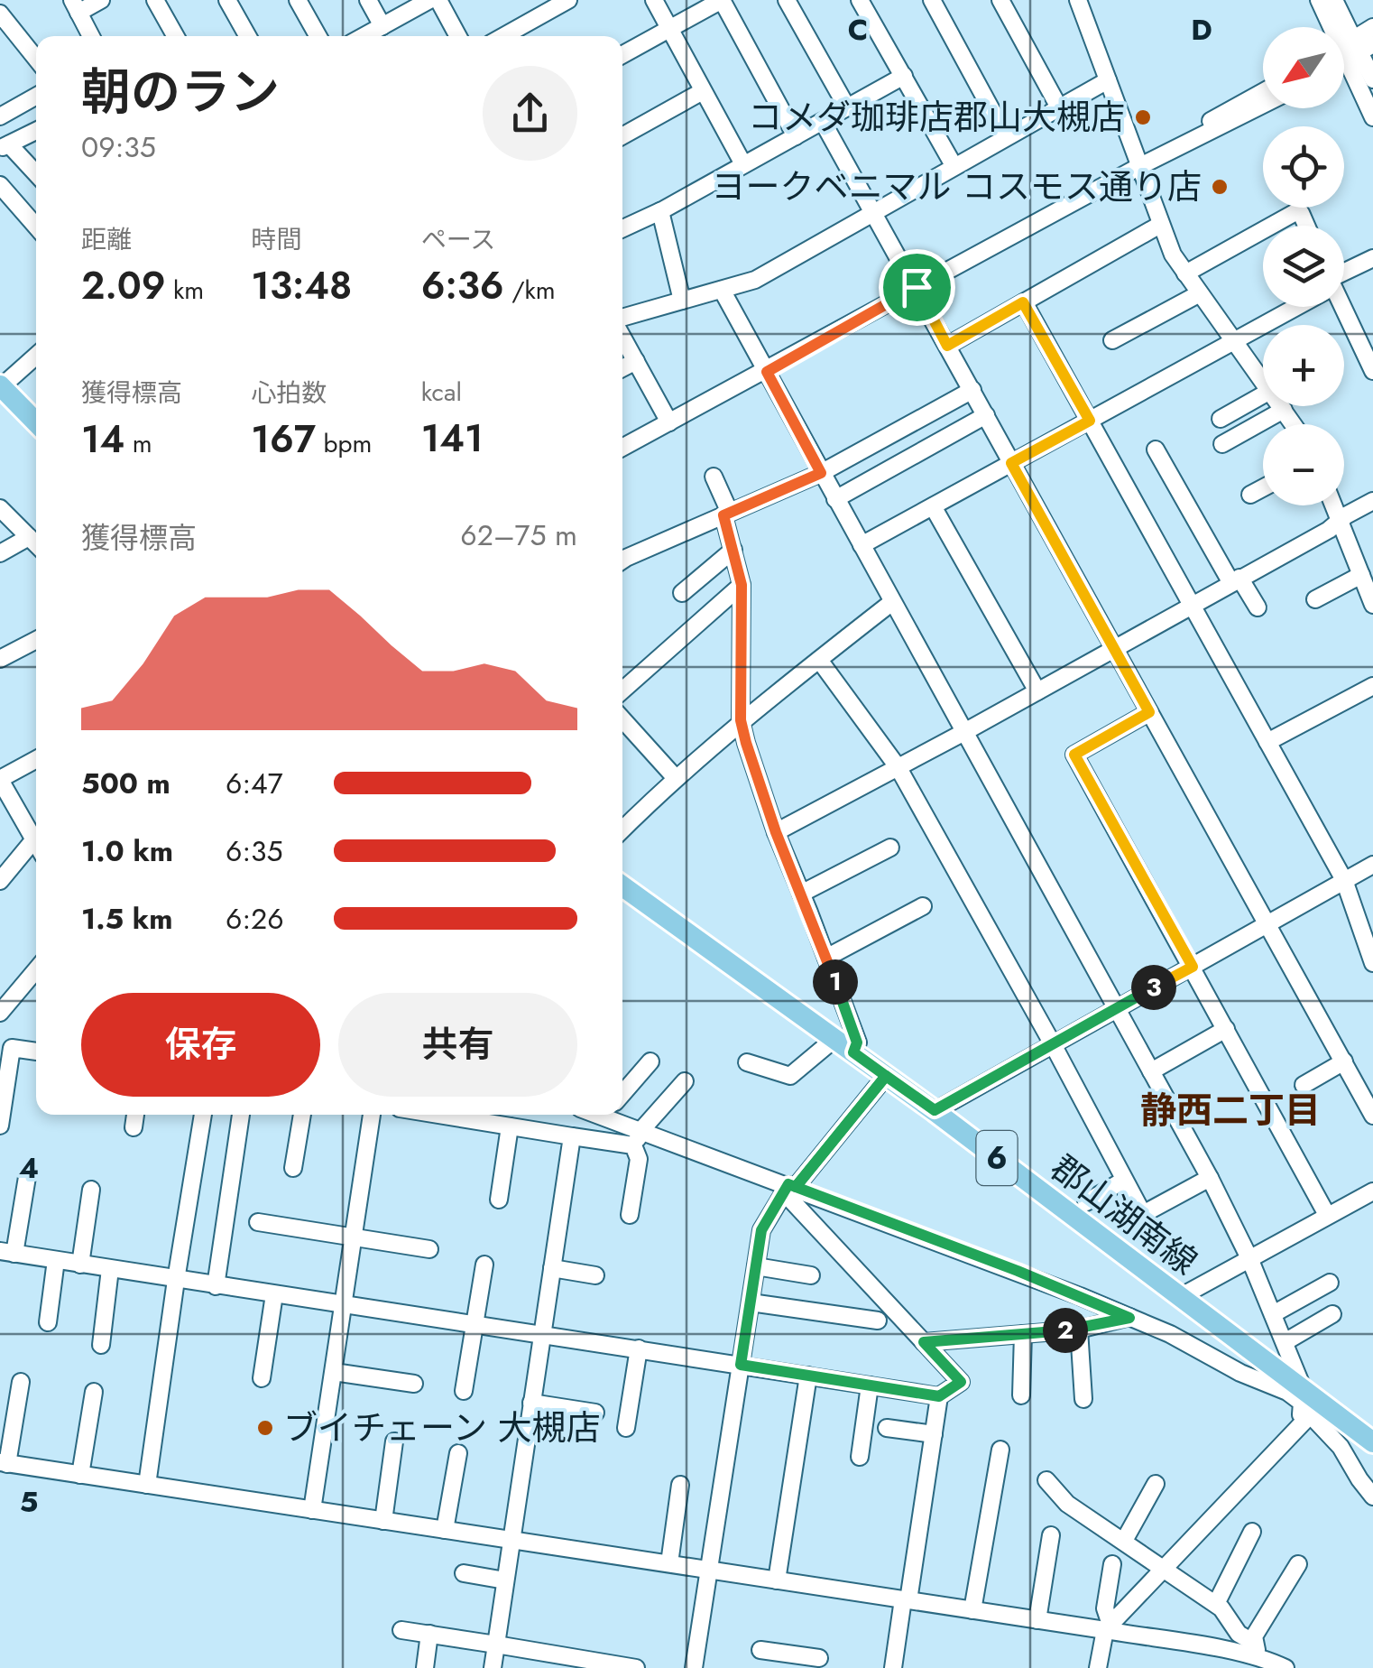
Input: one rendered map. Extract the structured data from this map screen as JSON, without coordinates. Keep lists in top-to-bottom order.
{
  "streets": {
    "main road": ["6", "郡山湖南線"]
  },
  "districts": ["静西二丁目"],
  "places": ["コメダ珈琲店郡山大槻店", "ヨークベニマル コスモス通り店", "ブイチェーン 大槻店"],
  "north": "bottom left",
  "page": {
    "map_buttons": ["+", "−"],
    "heading": ["朝のラン", "09:35"],
    "stats": [
      ["距離", "2.09 km"],
      ["時間", "13:48"],
      ["ペース", "6:36 /km"],
      ["獲得標高", "14 m"],
      ["心拍数", "167 bpm"],
      ["kcal", "141"]
    ],
    "chart": ["獲得標高", "62–75 m"],
    "list": [
      {
        "name": "500 m",
        "note": "6:47"
      },
      {
        "name": "1.0 km",
        "note": "6:35"
      },
      {
        "name": "1.5 km",
        "note": "6:26"
      }
    ],
    "pins": ["1", "3", "2"],
    "buttons": ["保存", "共有"]
  },
  "grid": {
    "columns": ["C", "D"],
    "rows": ["4", "5"]
  }
}
